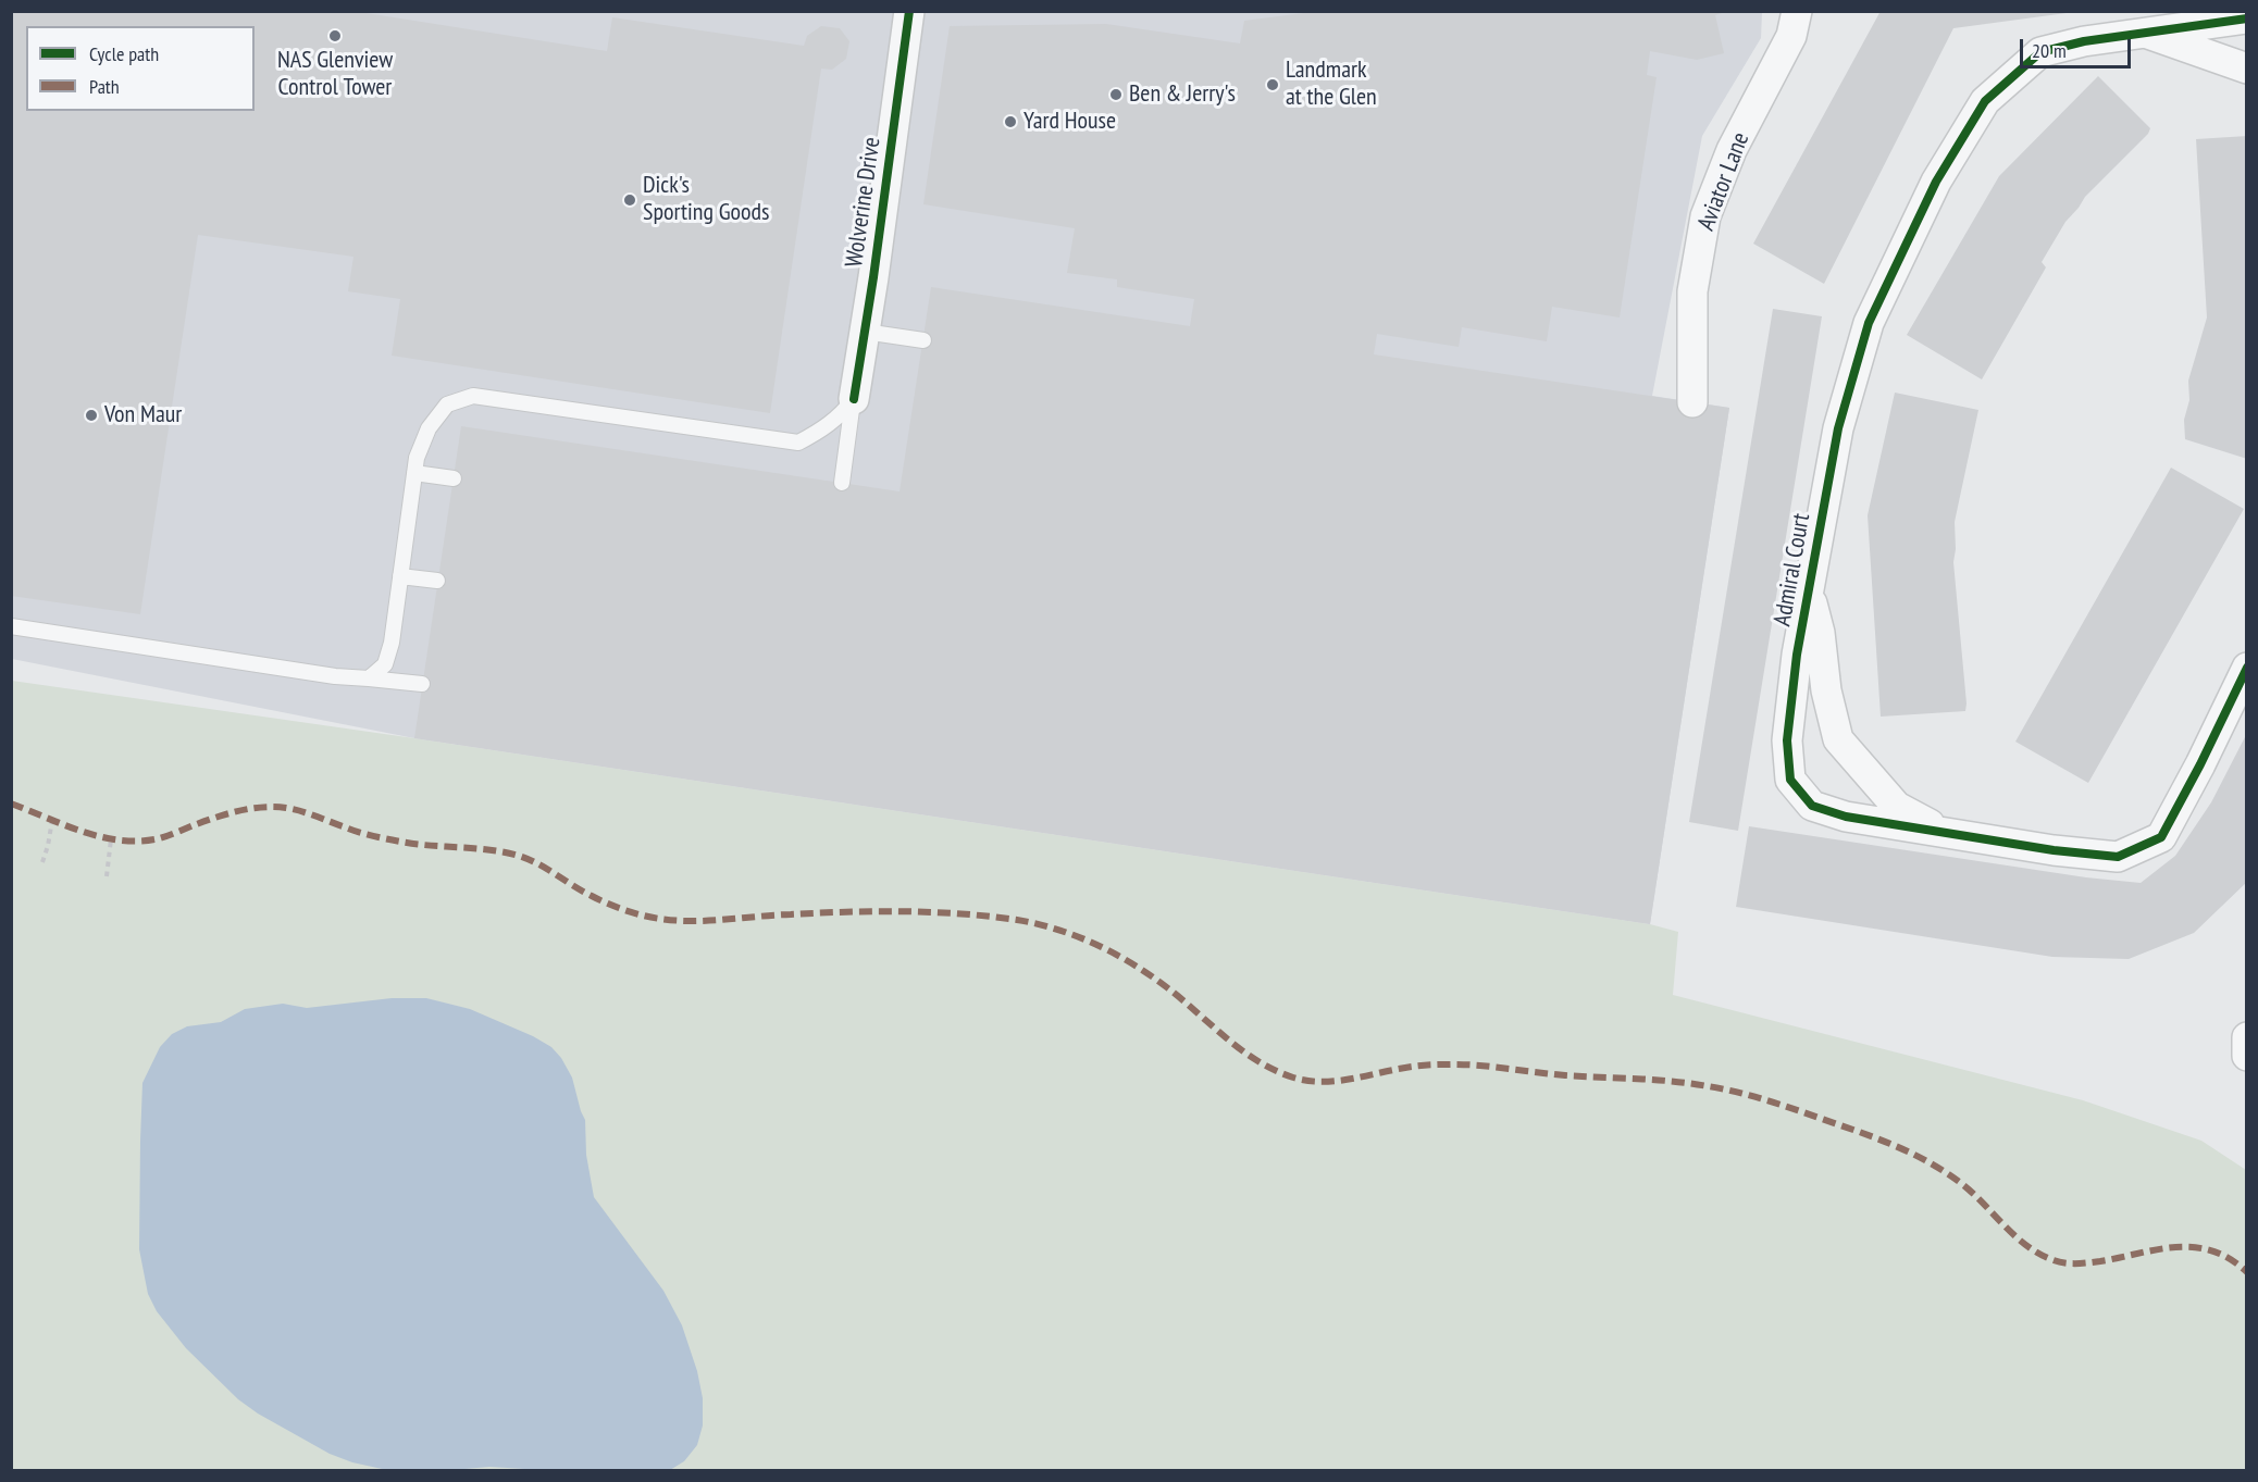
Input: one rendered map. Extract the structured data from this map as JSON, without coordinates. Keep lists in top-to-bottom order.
{
  "streets": {
    "street": ["Aviator Lane", "Wolverine Drive", "Admiral Court"]
  },
  "places": [
    "NAS Glenview Control Tower",
    "Landmark at the Glen",
    "Ben & Jerry's",
    "Yard House",
    "Dick's Sporting Goods",
    "Von Maur"
  ],
  "legend": ["Cycle path", "Path"],
  "scale_bar": "20 m"
}
